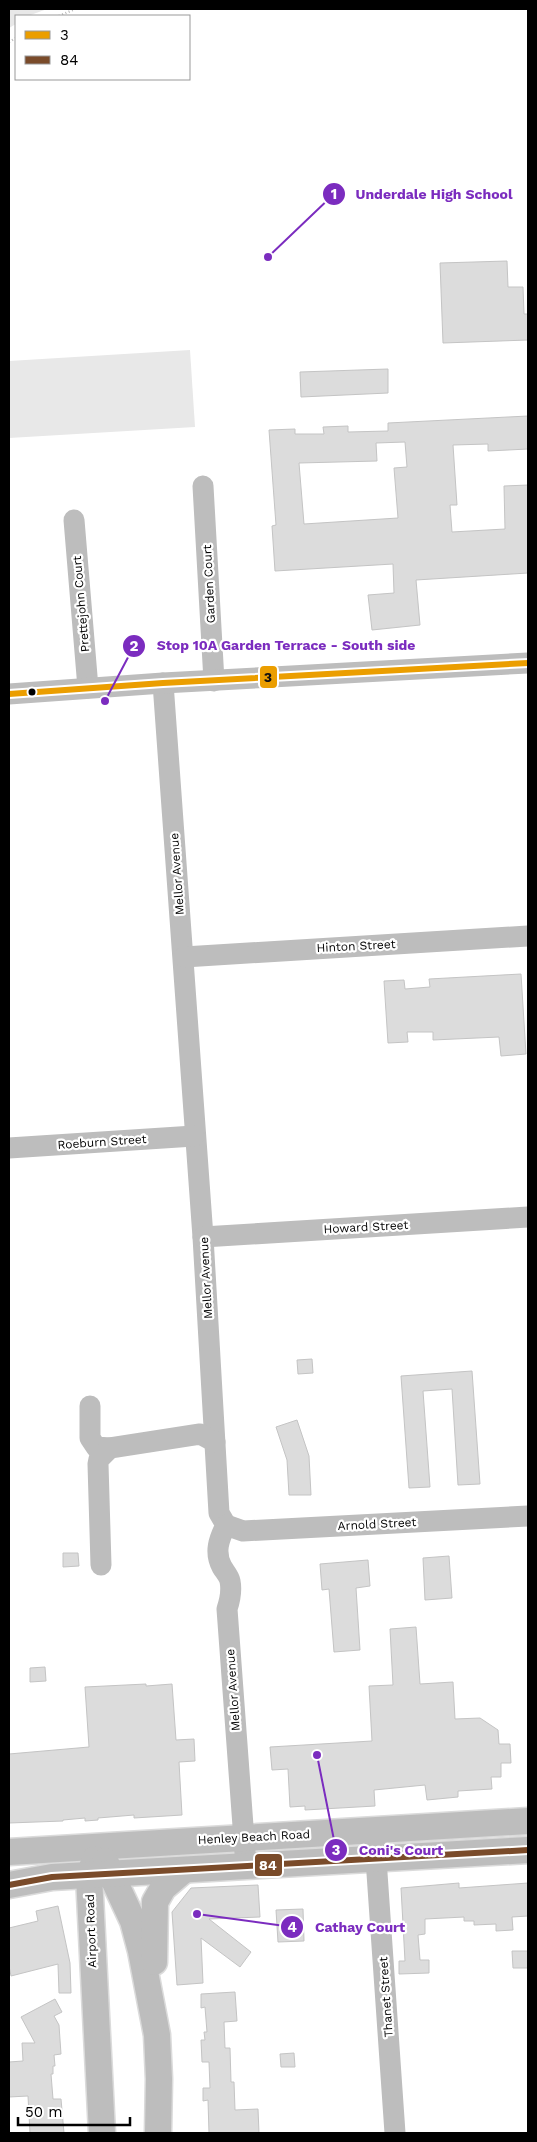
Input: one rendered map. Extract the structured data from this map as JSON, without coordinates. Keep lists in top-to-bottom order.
{
  "streets": {
    "main road": ["Henley Beach Road", "Airport Road"],
    "street": [
      "Garden Court",
      "Prettejohn Court",
      "Mellor Avenue",
      "Hinton Street",
      "Roeburn Street",
      "Howard Street",
      "Arnold Street",
      "Thanet Street"
    ]
  },
  "crossings": [
    ["Mellor Avenue", "Hinton Street"],
    ["Mellor Avenue", "Roeburn Street"],
    ["Mellor Avenue", "Howard Street"],
    ["Mellor Avenue", "Arnold Street"],
    ["Mellor Avenue", "Henley Beach Road"],
    ["Henley Beach Road", "Airport Road"],
    ["Henley Beach Road", "Thanet Street"]
  ],
  "places": [
    "Underdale High School",
    "Stop 10A Garden Terrace - South side",
    "Coni's Court",
    "Cathay Court"
  ],
  "lines": ["transit line 3", "transit line 84"],
  "legend": ["3", "84"],
  "scale_bar": "50 m"
}
